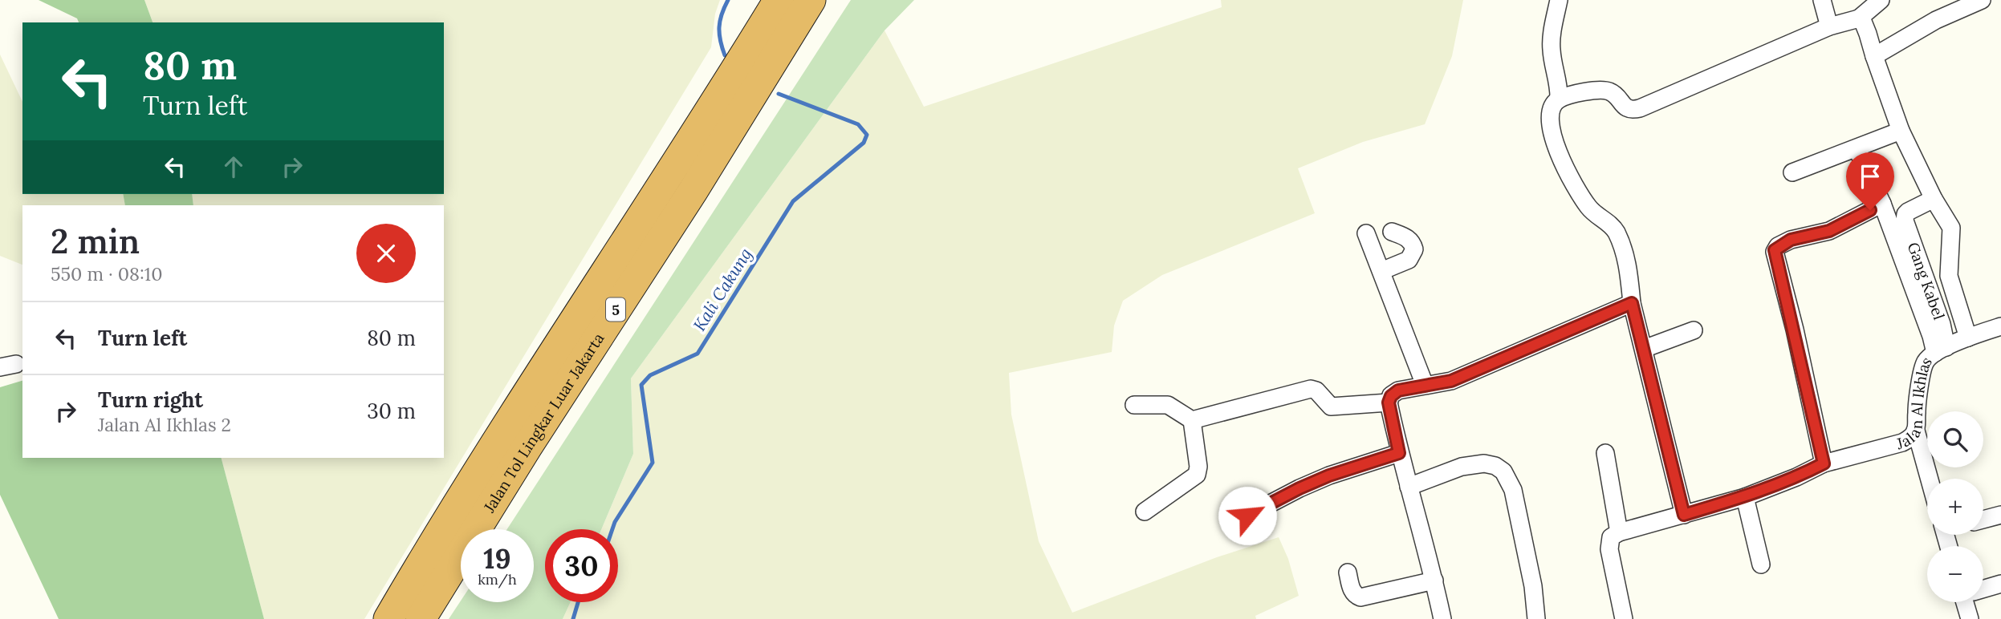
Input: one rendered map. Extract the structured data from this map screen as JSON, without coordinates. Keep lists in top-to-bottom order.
{
  "streets": {
    "highway": ["5", "Jalan Tol Lingkar Luar Jakarta"],
    "street": ["Gang Kabel", "Jalan Al Ikhlas"]
  },
  "crossings": [
    ["Gang Kabel", "Jalan Al Ikhlas"]
  ],
  "water": ["Kali Cakung"],
  "page": {
    "turn": ["80 m", "Turn left"],
    "heading": ["2 min", "550 m · 08:10"],
    "list": [
      {
        "name": "Turn left",
        "value": "80 m"
      },
      {
        "name": "Turn right",
        "note": "Jalan Al Ikhlas 2",
        "value": "30 m"
      }
    ],
    "map_buttons": ["+", "−"],
    "speed": "19 km/h",
    "limit": "30"
  }
}
